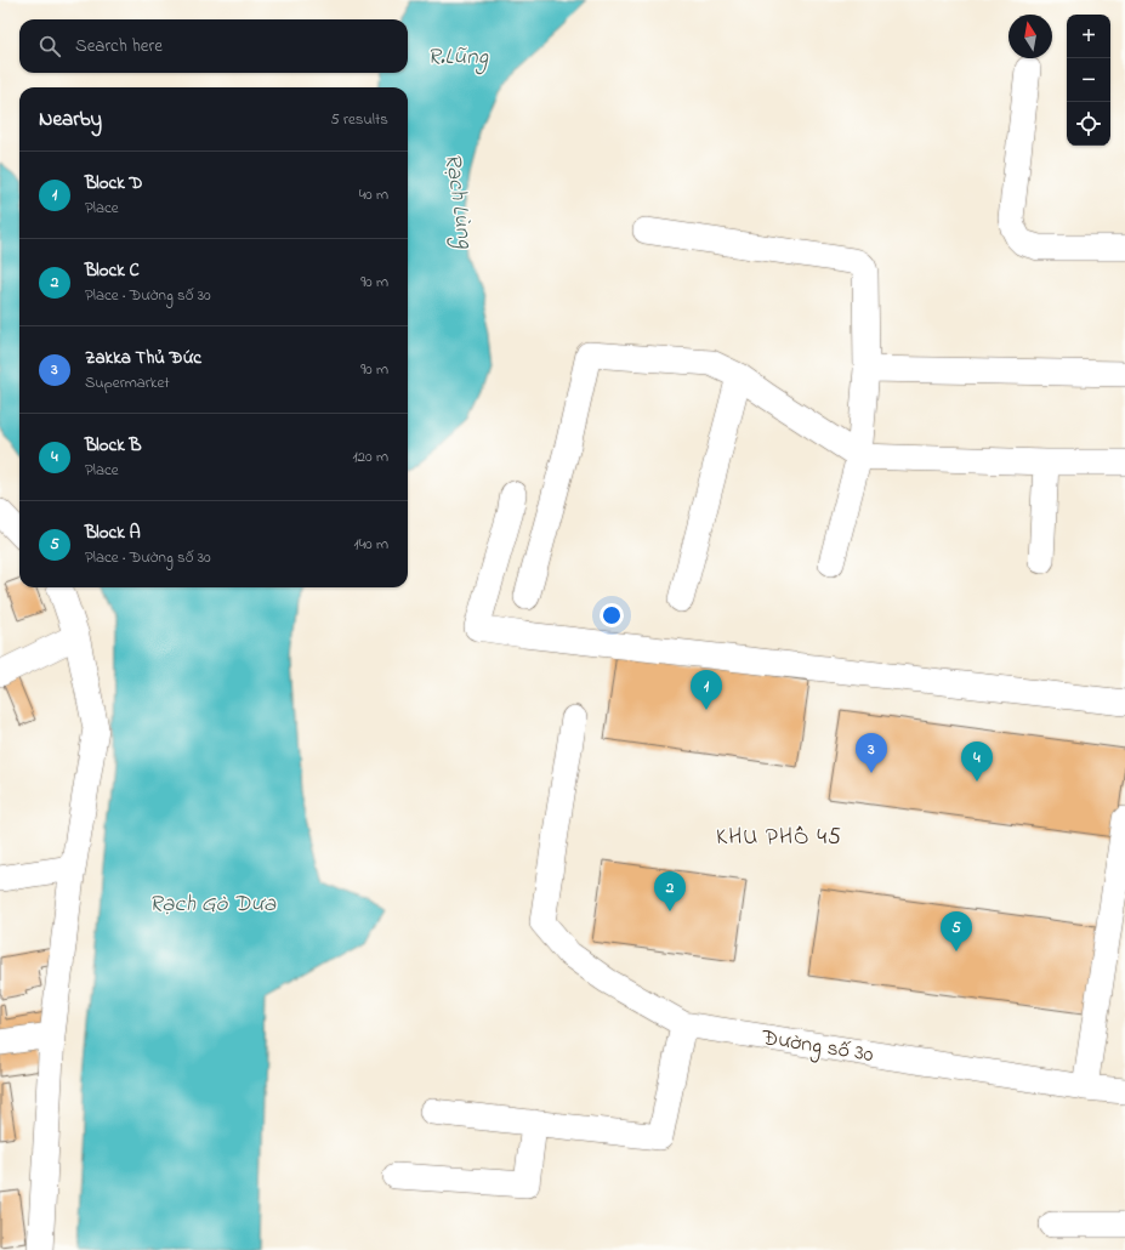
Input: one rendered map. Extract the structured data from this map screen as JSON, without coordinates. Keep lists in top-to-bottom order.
{
  "streets": {
    "street": ["Đường số 30"]
  },
  "districts": ["KHU PHỐ 45"],
  "water": ["R.Lũng", "Rạch Lùng", "Rạch Gò Dưa"],
  "north": "top",
  "page": {
    "map_buttons": ["+", "−"],
    "search": "Search here",
    "heading": ["Nearby", "5 results"],
    "list": [
      {
        "mark": "1",
        "name": "Block D",
        "note": "Place",
        "value": "40 m"
      },
      {
        "mark": "2",
        "name": "Block C",
        "note": "Place · Đường số 30",
        "value": "90 m"
      },
      {
        "mark": "3",
        "name": "Zakka Thủ Đức",
        "note": "Supermarket",
        "value": "90 m"
      },
      {
        "mark": "4",
        "name": "Block B",
        "note": "Place",
        "value": "120 m"
      },
      {
        "mark": "5",
        "name": "Block A",
        "note": "Place · Đường số 30",
        "value": "140 m"
      }
    ],
    "pins": [
      "1",
      "3",
      "4",
      "2",
      "5"
    ]
  }
}
